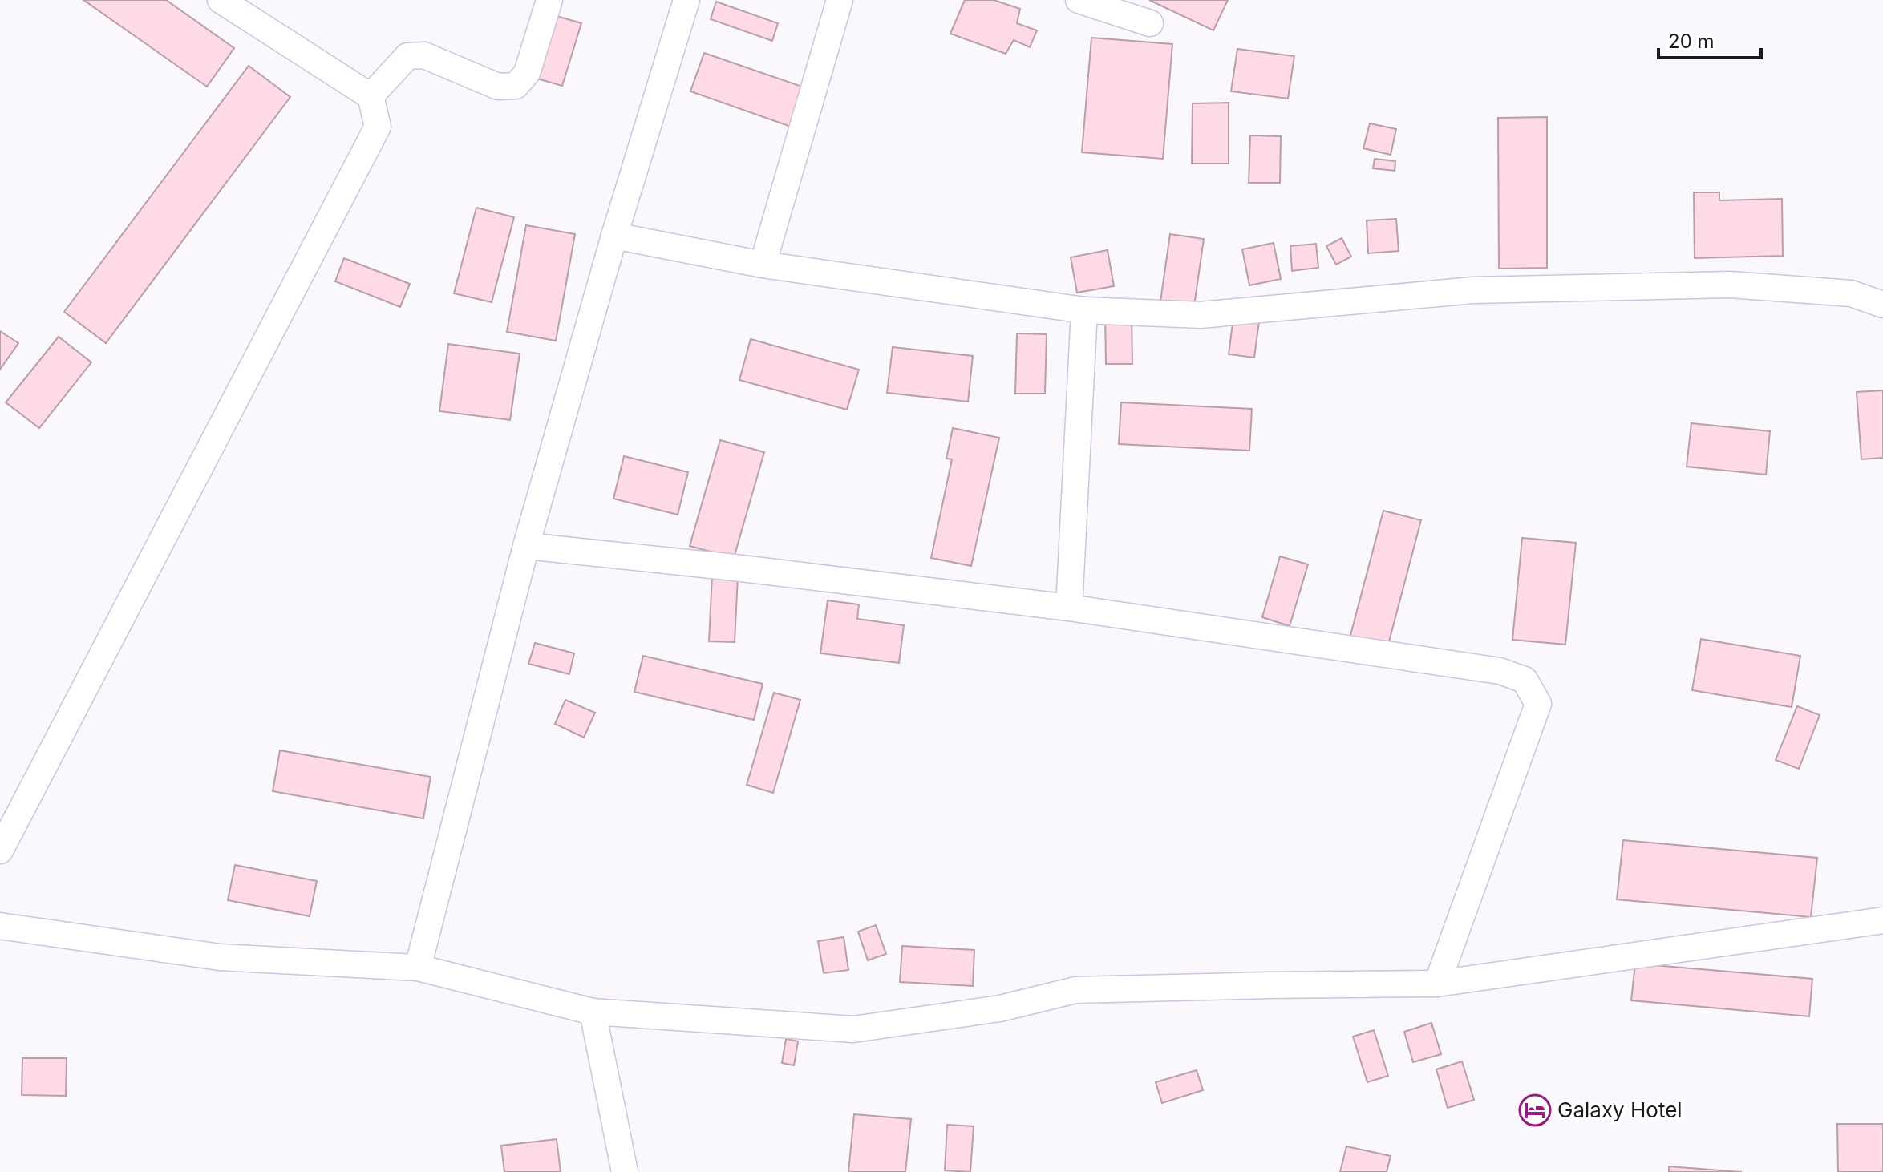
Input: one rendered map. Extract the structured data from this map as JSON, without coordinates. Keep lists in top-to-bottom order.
{
  "places": {
    "hotel": ["Galaxy Hotel"]
  },
  "scale_bar": "20 m"
}
